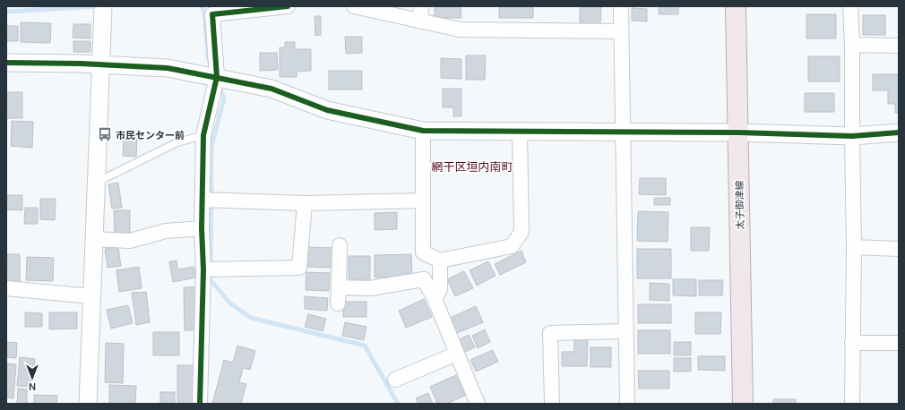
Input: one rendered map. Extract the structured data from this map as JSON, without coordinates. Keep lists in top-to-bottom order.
{
  "streets": {
    "main road": ["太子御津線"]
  },
  "districts": ["網干区垣内南町"],
  "places": {
    "bus stop": ["市民センター前"]
  },
  "north": "bottom"
}
